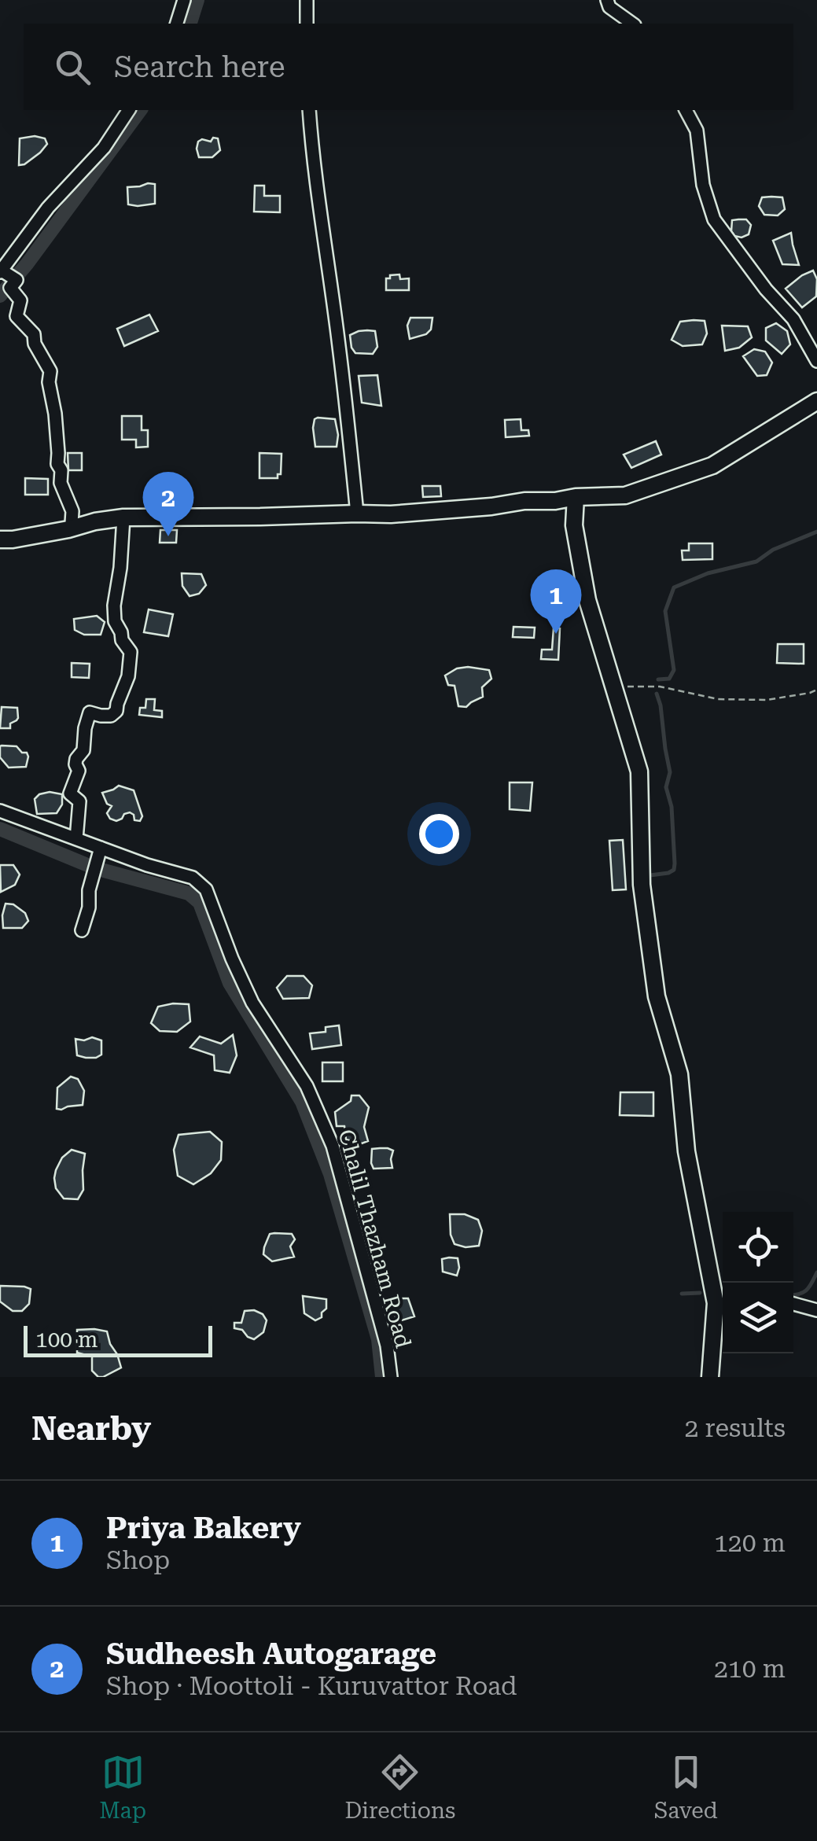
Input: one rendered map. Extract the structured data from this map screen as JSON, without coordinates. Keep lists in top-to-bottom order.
{
  "streets": {
    "street": ["Chalil Thazham Road"]
  },
  "scale_bar": "100 m",
  "page": {
    "search": "Search here",
    "pins": ["2", "1"],
    "scale": "100 m",
    "heading": ["Nearby", "2 results"],
    "list": [
      {
        "mark": "1",
        "name": "Priya Bakery",
        "note": "Shop",
        "value": "120 m"
      },
      {
        "mark": "2",
        "name": "Sudheesh Autogarage",
        "note": "Shop · Moottoli - Kuruvattor Road",
        "value": "210 m"
      }
    ],
    "nav": ["Map", "Directions", "Saved"]
  }
}
